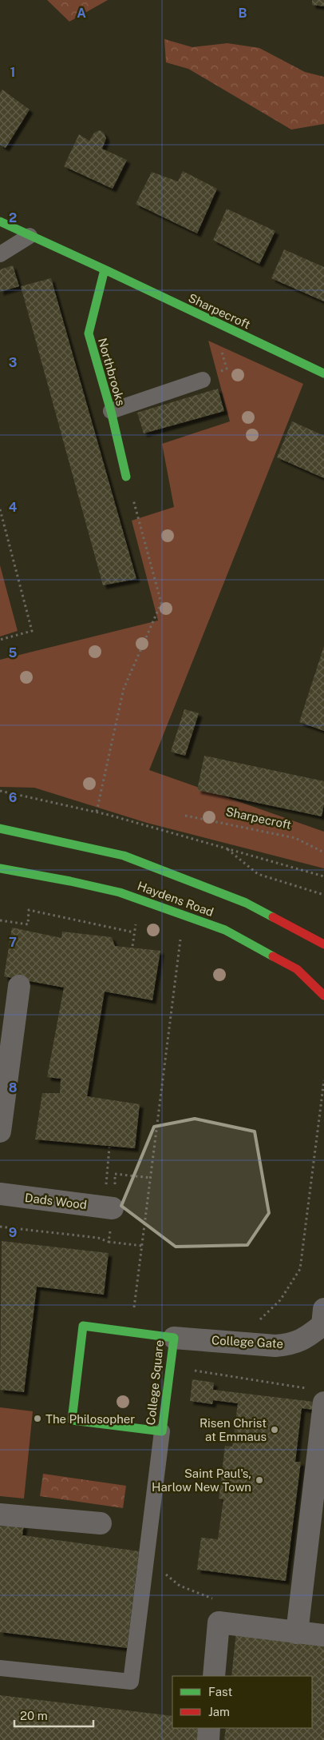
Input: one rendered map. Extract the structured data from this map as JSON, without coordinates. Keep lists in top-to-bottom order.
{
  "streets": {
    "street": [
      "Sharpecroft",
      "Northbrooks",
      "Haydens Road",
      "Dads Wood",
      "College Gate",
      "College Square"
    ]
  },
  "crossings": [
    ["Sharpecroft", "Northbrooks"],
    ["College Gate", "College Square"]
  ],
  "places": ["The Philosopher", "Risen Christ at Emmaus", "Saint Paul's, Harlow New Town"],
  "legend": ["Fast", "Jam"],
  "scale_bar": "20 m",
  "grid": {
    "columns": ["A", "B"],
    "rows": [
      "1",
      "2",
      "3",
      "4",
      "5",
      "6",
      "7",
      "8",
      "9"
    ]
  }
}
